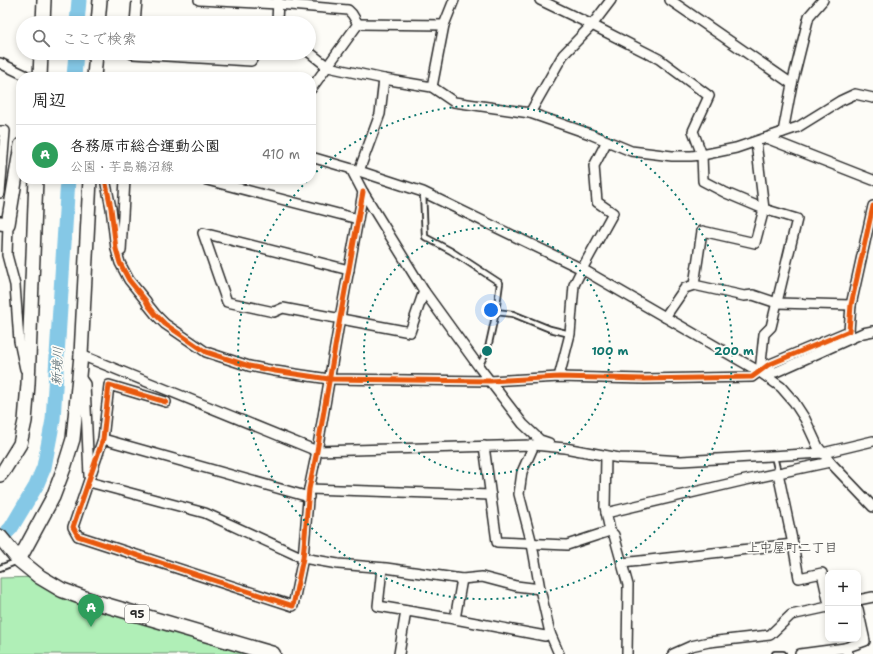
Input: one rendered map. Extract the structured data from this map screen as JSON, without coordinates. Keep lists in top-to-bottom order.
{
  "streets": {
    "main road": ["95"]
  },
  "districts": ["上中屋町二丁目"],
  "water": ["新境川"],
  "page": {
    "search": "ここで検索",
    "heading": "周辺",
    "list": [
      {
        "mark": "A",
        "name": "各務原市総合運動公園",
        "note": "公園 · 芋島鵜沼線",
        "value": "410 m"
      }
    ],
    "map_buttons": ["+", "−"],
    "pins": "A"
  },
  "rings": ["100 m", "200 m"]
}
